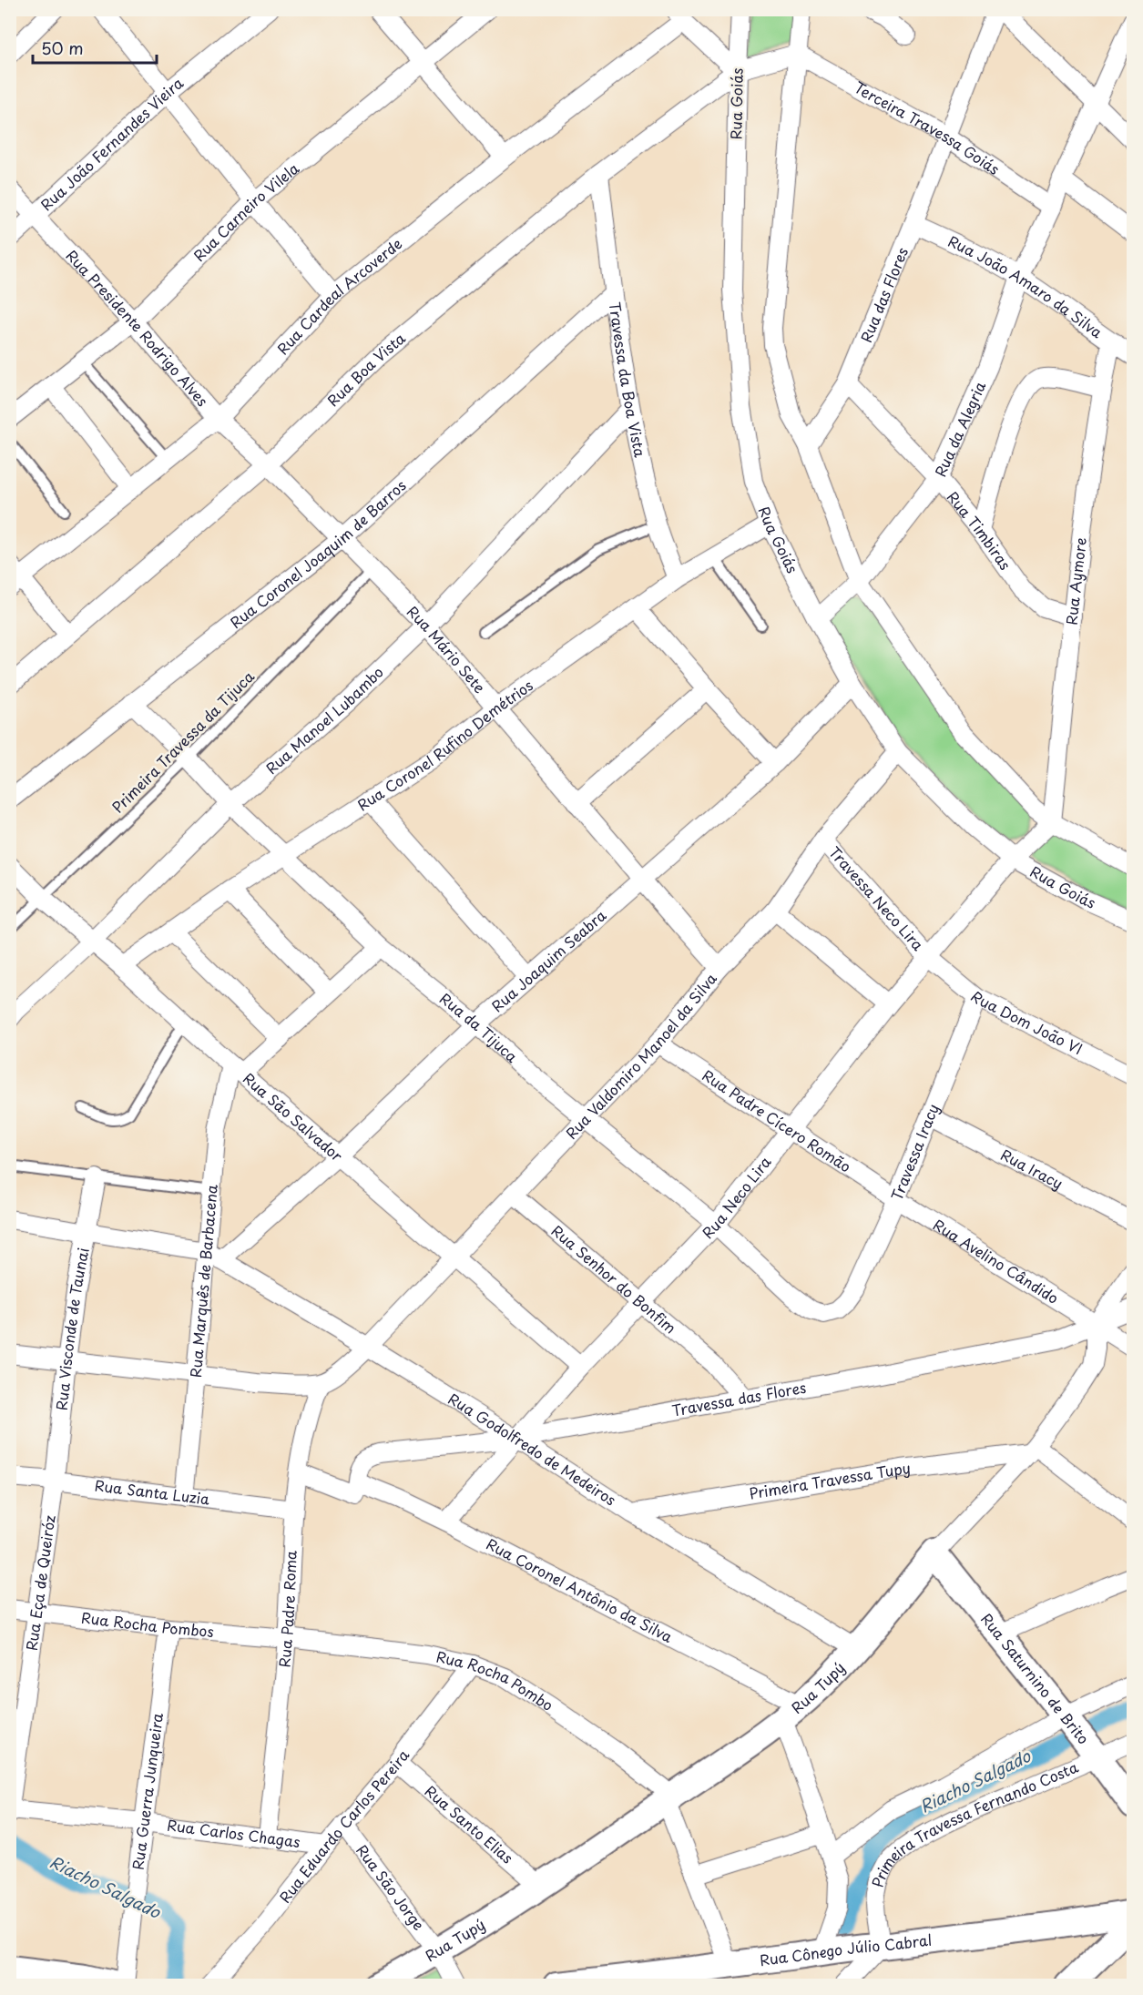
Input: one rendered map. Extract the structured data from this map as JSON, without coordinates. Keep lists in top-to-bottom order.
{
  "streets": {
    "street": [
      "Rua Goiás",
      "Terceira Travessa Goiás",
      "Rua João Fernandes Vieira",
      "Rua Carneiro Vilela",
      "Rua João Amaro da Silva",
      "Rua das Flores",
      "Rua Cardeal Arcoverde",
      "Rua Presidente Rodrigo Alves",
      "Rua Boa Vista",
      "Travessa da Boa Vista",
      "Rua da Alegria",
      "Rua Timbiras",
      "Rua Coronel Joaquim de Barros",
      "Rua Aymore",
      "Rua Mário Sete",
      "Rua Manoel Lubambo",
      "Rua Coronel Rufino Demétrios",
      "Travessa Neco Lira",
      "Rua Joaquim Seabra",
      "Rua Dom João VI",
      "Rua da Tijuca",
      "Rua Valdomiro Manoel da Silva",
      "Rua São Salvador",
      "Rua Padre Cícero Romão",
      "Travessa Iracy",
      "Rua Iracy",
      "Rua Neco Lira",
      "Rua Avelino Cândido",
      "Rua Senhor do Bonfim",
      "Rua Marquês de Barbacena",
      "Rua Visconde de Taunai",
      "Travessa das Flores",
      "Rua Godolfredo de Medeiros",
      "Primeira Travessa Tupy",
      "Rua Santa Luzia",
      "Rua Eça de Queiróz",
      "Rua Coronel Antônio da Silva",
      "Rua Padre Roma",
      "Rua Rocha Pombos",
      "Rua Saturnino de Brito",
      "Rua Rocha Pombo",
      "Rua Tupý",
      "Rua Guerra Junqueira",
      "Rua Santo Elias",
      "Rua Eduardo Carlos Pereira",
      "Primeira Travessa Fernando Costa",
      "Rua Carlos Chagas",
      "Rua São Jorge",
      "Rua Cônego Júlio Cabral"
    ],
    "lane": ["Primeira Travessa da Tijuca"]
  },
  "crossings": [
    ["Rua Goiás", "Rua Boa Vista"],
    ["Rua Goiás", "Rua da Alegria"],
    ["Rua Goiás", "Rua Coronel Rufino Demétrios"],
    ["Rua Goiás", "Rua Joaquim Seabra"],
    ["Rua Goiás", "Rua Valdomiro Manoel da Silva"],
    ["Rua Goiás", "Rua Neco Lira"],
    ["Terceira Travessa Goiás", "Rua das Flores"],
    ["Terceira Travessa Goiás", "Rua da Alegria"],
    ["Rua João Fernandes Vieira", "Rua Presidente Rodrigo Alves"],
    ["Rua Carneiro Vilela", "Rua Presidente Rodrigo Alves"],
    ["Rua João Amaro da Silva", "Rua das Flores"],
    ["Rua João Amaro da Silva", "Rua da Alegria"],
    ["Rua João Amaro da Silva", "Rua Aymore"],
    ["Rua das Flores", "Rua Timbiras"],
    ["Rua Cardeal Arcoverde", "Rua Presidente Rodrigo Alves"],
    ["Rua Presidente Rodrigo Alves", "Rua Boa Vista"],
    ["Rua Presidente Rodrigo Alves", "Rua Mário Sete"],
    ["Rua Boa Vista", "Travessa da Boa Vista"],
    ["Rua Boa Vista", "Rua Mário Sete"],
    ["Travessa da Boa Vista", "Rua Coronel Joaquim de Barros"],
    ["Travessa da Boa Vista", "Rua Manoel Lubambo"],
    ["Travessa da Boa Vista", "Rua Coronel Rufino Demétrios"],
    ["Rua da Alegria", "Rua Timbiras"],
    ["Rua Timbiras", "Rua Aymore"],
    ["Rua Coronel Joaquim de Barros", "Rua Mário Sete"],
    ["Rua Coronel Joaquim de Barros", "Rua da Tijuca"],
    ["Rua Aymore", "Rua Neco Lira"],
    ["Rua Mário Sete", "Rua Manoel Lubambo"],
    ["Rua Mário Sete", "Primeira Travessa da Tijuca"],
    ["Rua Mário Sete", "Rua Coronel Rufino Demétrios"],
    ["Rua Mário Sete", "Rua Joaquim Seabra"],
    ["Rua Mário Sete", "Rua Valdomiro Manoel da Silva"],
    ["Rua Manoel Lubambo", "Rua da Tijuca"],
    ["Rua Manoel Lubambo", "Rua São Salvador"],
    ["Primeira Travessa da Tijuca", "Rua da Tijuca"],
    ["Primeira Travessa da Tijuca", "Rua São Salvador"],
    ["Rua Coronel Rufino Demétrios", "Rua da Tijuca"],
    ["Rua Coronel Rufino Demétrios", "Rua São Salvador"],
    ["Travessa Neco Lira", "Rua Dom João VI"],
    ["Travessa Neco Lira", "Rua Valdomiro Manoel da Silva"],
    ["Travessa Neco Lira", "Rua Neco Lira"],
    ["Rua Joaquim Seabra", "Rua da Tijuca"],
    ["Rua Joaquim Seabra", "Rua São Salvador"],
    ["Rua Joaquim Seabra", "Rua Marquês de Barbacena"],
    ["Rua Joaquim Seabra", "Rua Godolfredo de Medeiros"],
    ["Rua Dom João VI", "Travessa Iracy"],
    ["Rua Dom João VI", "Rua Neco Lira"],
    ["Rua da Tijuca", "Rua Valdomiro Manoel da Silva"],
    ["Rua da Tijuca", "Travessa Iracy"],
    ["Rua da Tijuca", "Rua Neco Lira"],
    ["Rua Valdomiro Manoel da Silva", "Rua São Salvador"],
    ["Rua Valdomiro Manoel da Silva", "Rua Padre Cícero Romão"],
    ["Rua Valdomiro Manoel da Silva", "Rua Senhor do Bonfim"],
    ["Rua Valdomiro Manoel da Silva", "Rua Godolfredo de Medeiros"],
    ["Rua Valdomiro Manoel da Silva", "Rua Padre Roma"],
    ["Rua São Salvador", "Rua Neco Lira"],
    ["Rua São Salvador", "Rua Marquês de Barbacena"],
    ["Rua Padre Cícero Romão", "Travessa Iracy"],
    ["Rua Padre Cícero Romão", "Rua Neco Lira"],
    ["Rua Padre Cícero Romão", "Rua Avelino Cândido"],
    ["Travessa Iracy", "Rua Iracy"],
    ["Travessa Iracy", "Rua Avelino Cândido"],
    ["Rua Neco Lira", "Rua Senhor do Bonfim"],
    ["Rua Neco Lira", "Travessa das Flores"],
    ["Rua Neco Lira", "Rua Godolfredo de Medeiros"],
    ["Rua Neco Lira", "Rua Coronel Antônio da Silva"],
    ["Rua Avelino Cândido", "Travessa das Flores"],
    ["Rua Avelino Cândido", "Rua Tupý"],
    ["Rua Senhor do Bonfim", "Travessa das Flores"],
    ["Rua Marquês de Barbacena", "Rua Godolfredo de Medeiros"],
    ["Rua Marquês de Barbacena", "Rua Santa Luzia"],
    ["Rua Visconde de Taunai", "Rua Santa Luzia"],
    ["Rua Visconde de Taunai", "Rua Eça de Queiróz"],
    ["Travessa das Flores", "Rua Godolfredo de Medeiros"],
    ["Travessa das Flores", "Rua Coronel Antônio da Silva"],
    ["Travessa das Flores", "Rua Tupý"],
    ["Rua Godolfredo de Medeiros", "Primeira Travessa Tupy"],
    ["Rua Godolfredo de Medeiros", "Rua Tupý"],
    ["Primeira Travessa Tupy", "Rua Tupý"],
    ["Rua Santa Luzia", "Rua Eça de Queiróz"],
    ["Rua Santa Luzia", "Rua Padre Roma"],
    ["Rua Eça de Queiróz", "Rua Rocha Pombos"],
    ["Rua Eça de Queiróz", "Rua Carlos Chagas"],
    ["Rua Coronel Antônio da Silva", "Rua Padre Roma"],
    ["Rua Coronel Antônio da Silva", "Rua Tupý"],
    ["Rua Padre Roma", "Rua Rocha Pombos"],
    ["Rua Padre Roma", "Rua Rocha Pombo"],
    ["Rua Padre Roma", "Rua Carlos Chagas"],
    ["Rua Rocha Pombos", "Rua Rocha Pombo"],
    ["Rua Rocha Pombos", "Rua Guerra Junqueira"],
    ["Rua Saturnino de Brito", "Rua Tupý"],
    ["Rua Saturnino de Brito", "Primeira Travessa Fernando Costa"],
    ["Rua Rocha Pombo", "Rua Tupý"],
    ["Rua Rocha Pombo", "Rua Eduardo Carlos Pereira"],
    ["Rua Tupý", "Rua Santo Elias"],
    ["Rua Tupý", "Rua São Jorge"],
    ["Rua Guerra Junqueira", "Rua Carlos Chagas"],
    ["Rua Santo Elias", "Rua Eduardo Carlos Pereira"],
    ["Rua Eduardo Carlos Pereira", "Rua Carlos Chagas"],
    ["Rua Eduardo Carlos Pereira", "Rua São Jorge"],
    ["Primeira Travessa Fernando Costa", "Rua Cônego Júlio Cabral"]
  ],
  "water": ["Riacho Salgado"],
  "scale_bar": "50 m"
}
